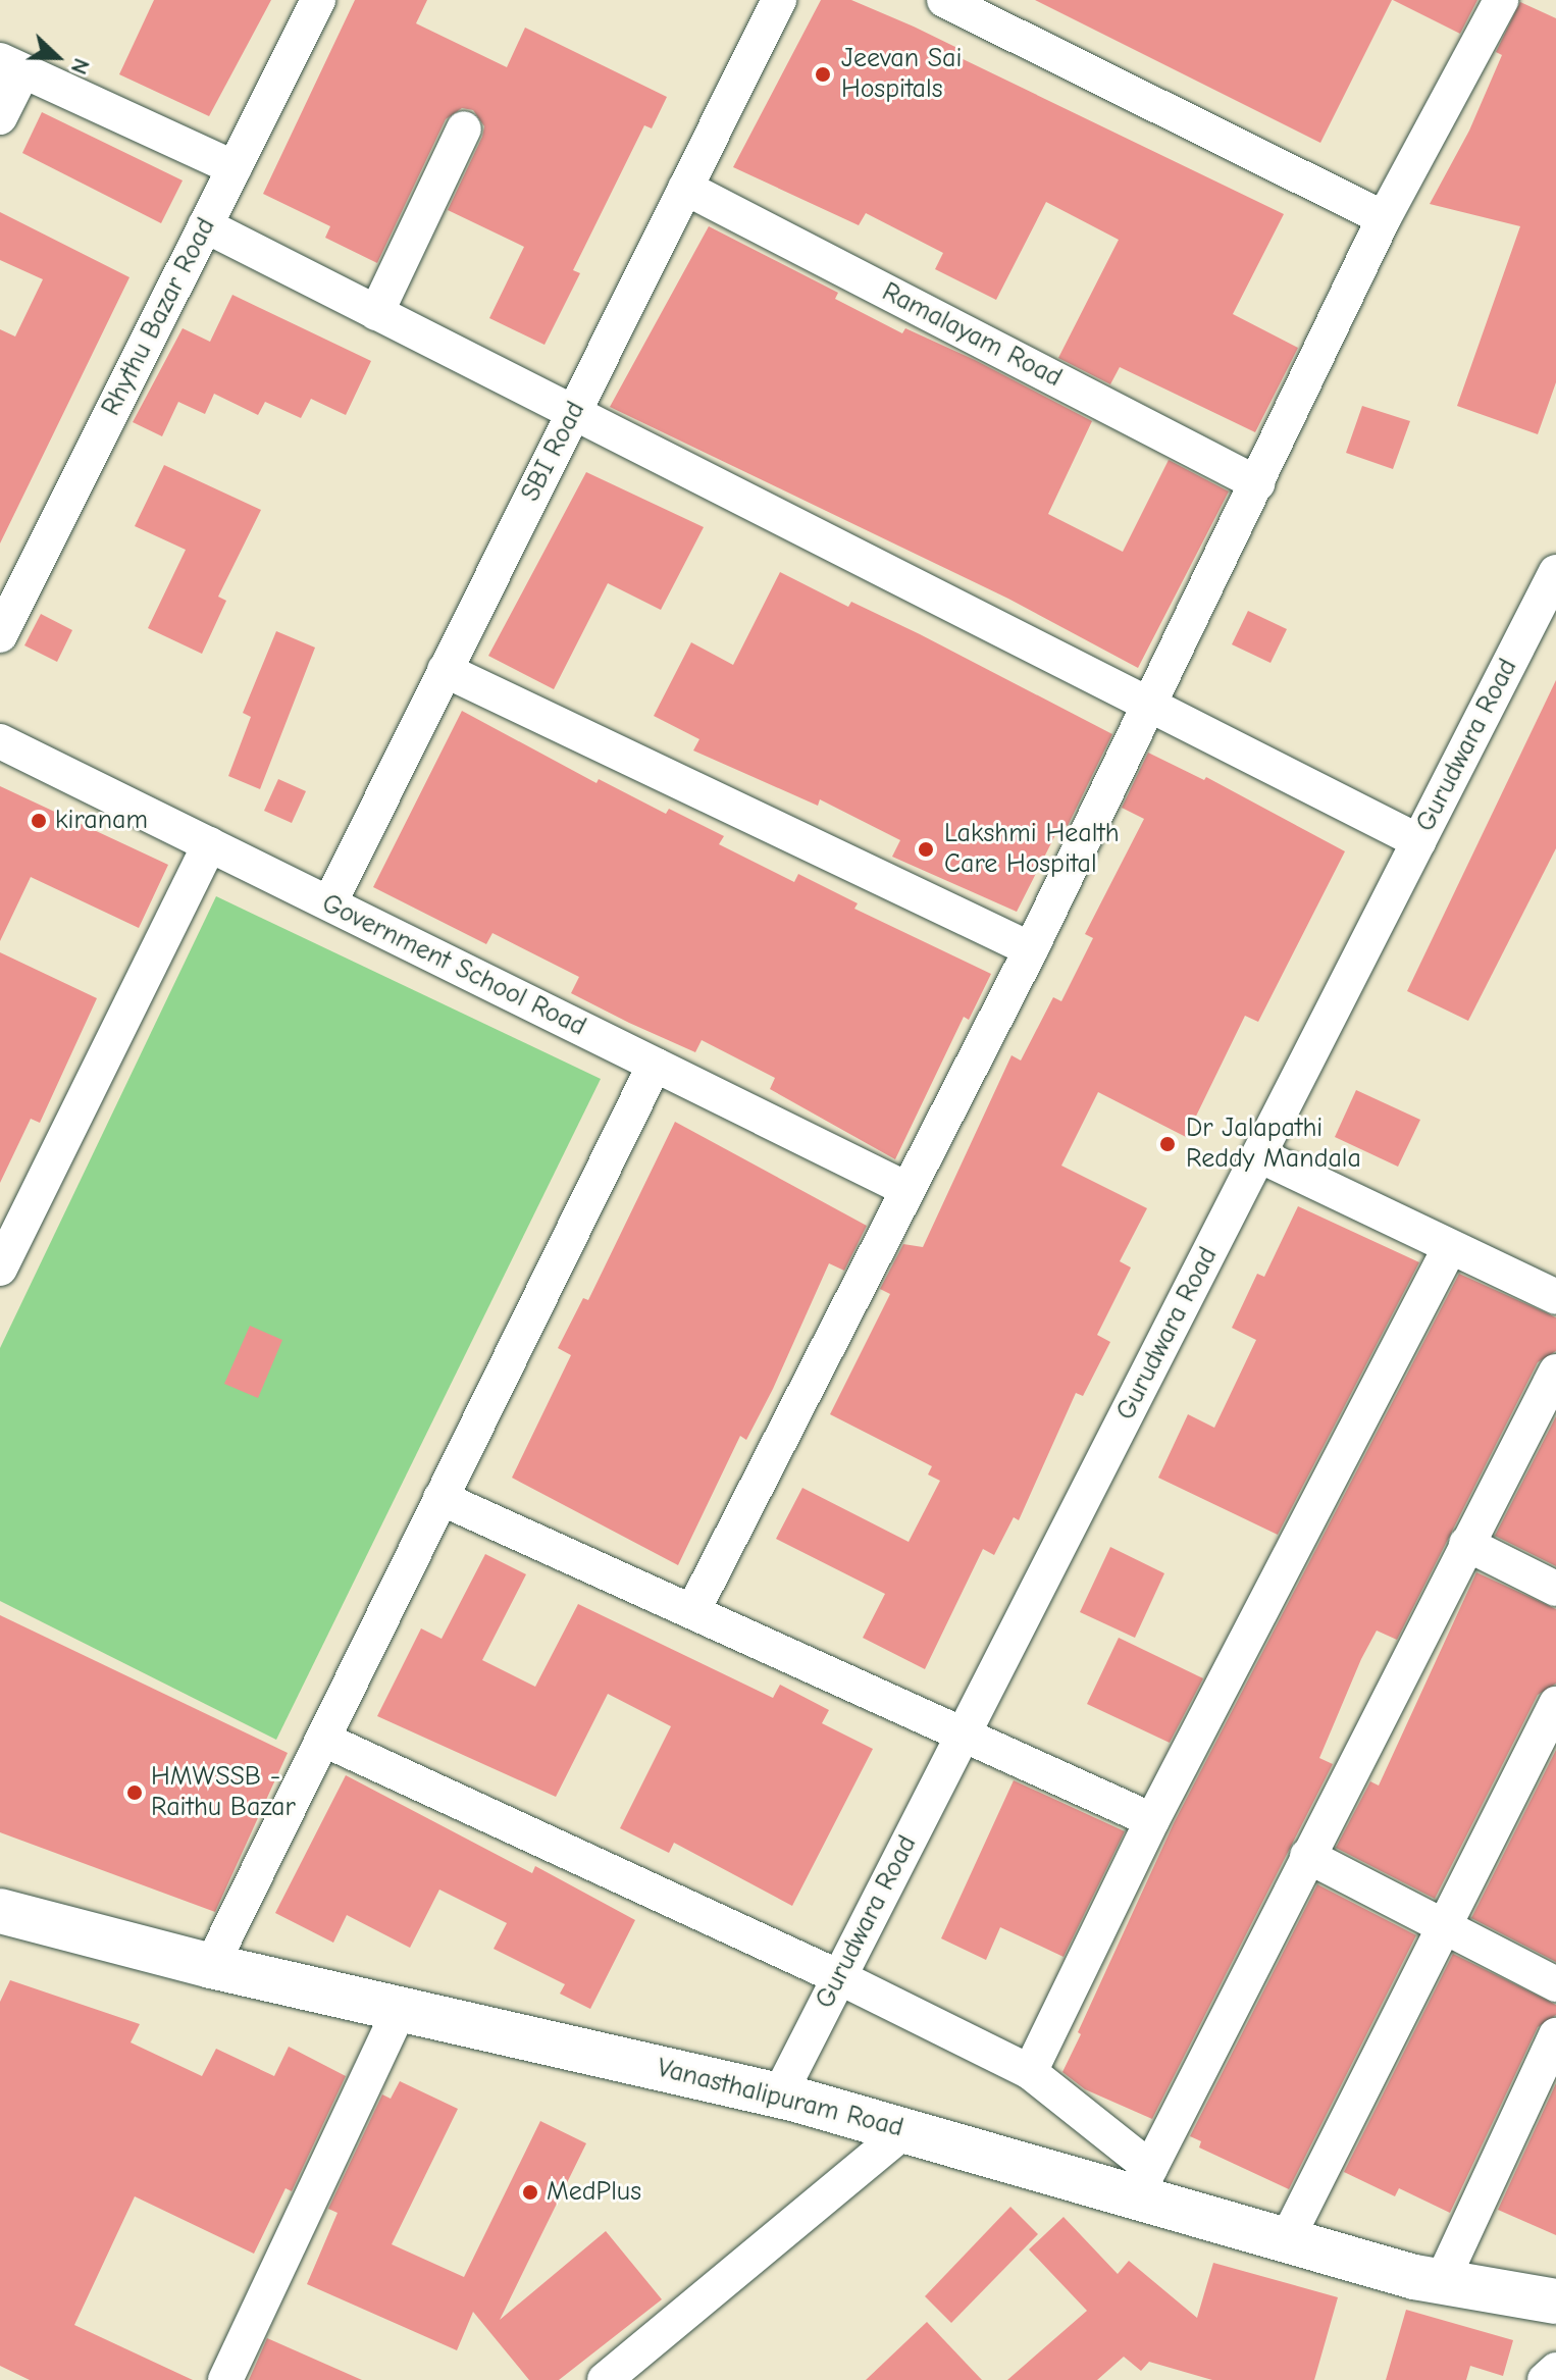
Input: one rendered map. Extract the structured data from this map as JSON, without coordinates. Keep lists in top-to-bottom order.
{
  "streets": {
    "street": [
      "Rhythu Bazar Road",
      "Ramalayam Road",
      "SBI Road",
      "Gurudwara Road",
      "Government School Road",
      "Vanasthalipuram Road"
    ]
  },
  "crossings": [
    ["Ramalayam Road", "SBI Road"],
    ["SBI Road", "Government School Road"],
    ["Gurudwara Road", "Vanasthalipuram Road"]
  ],
  "places": [
    "Jeevan Sai Hospitals",
    "kiranam",
    "Lakshmi Health Care Hospital",
    "Dr Jalapathi Reddy Mandala",
    "HMWSSB - Raithu Bazar",
    "MedPlus"
  ],
  "north": "right"
}
